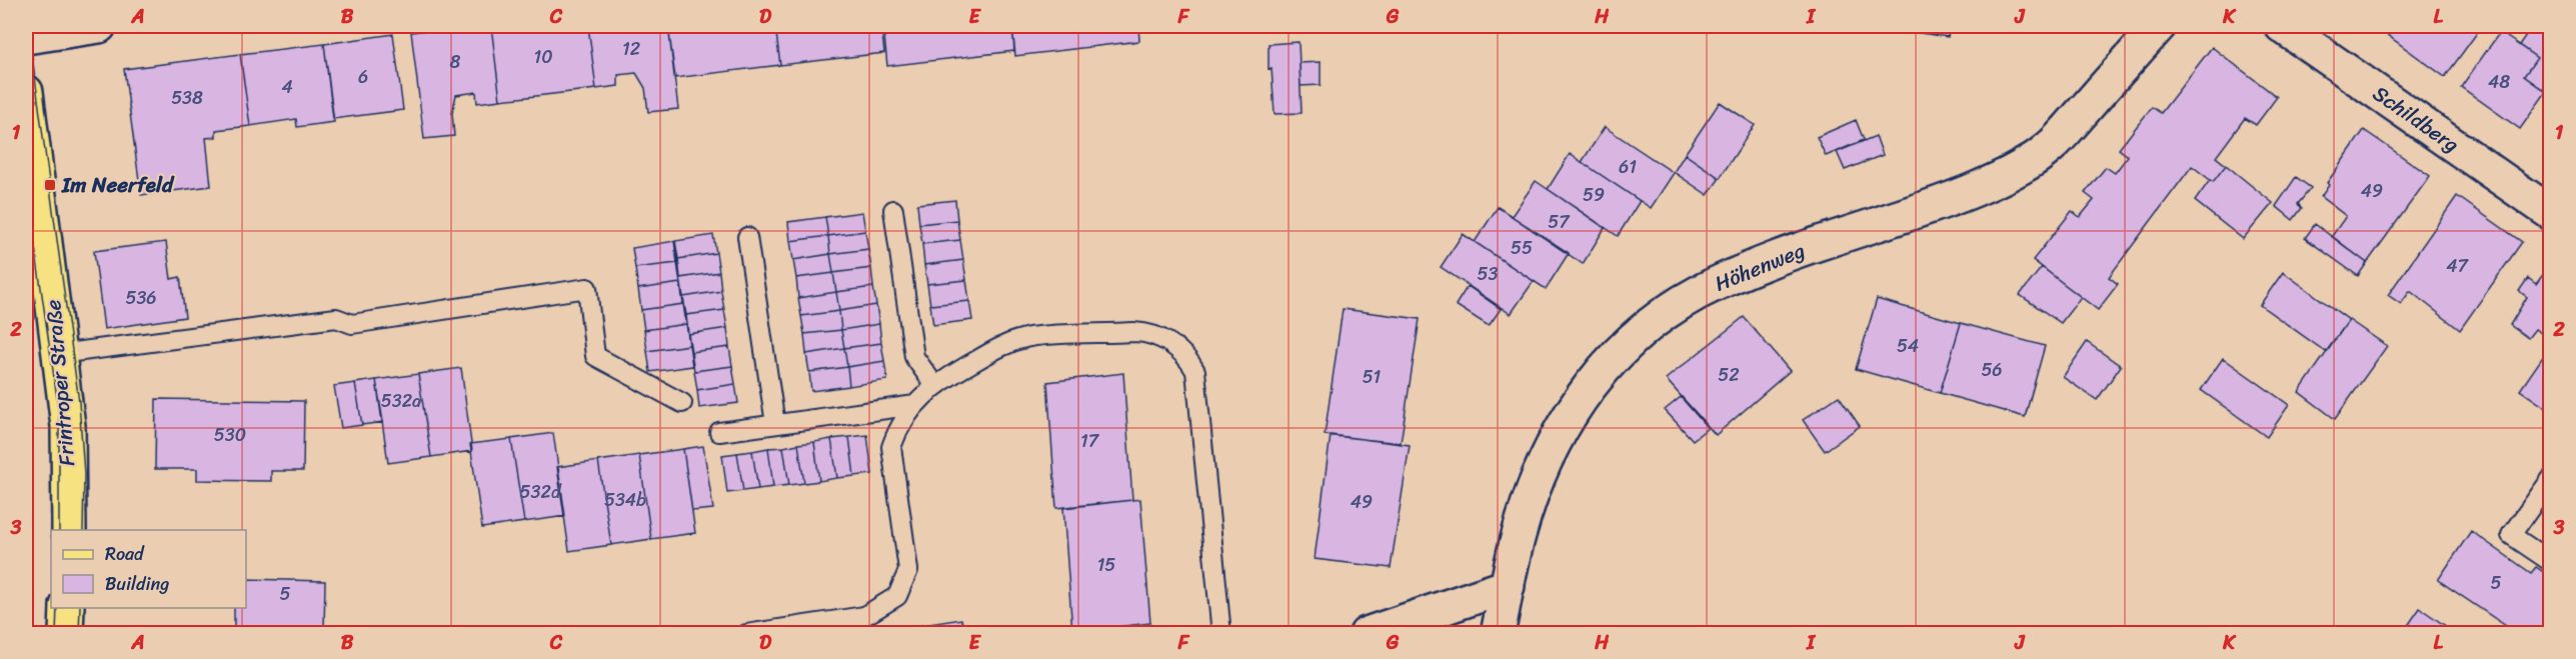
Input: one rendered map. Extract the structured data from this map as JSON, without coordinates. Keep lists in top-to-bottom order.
{
  "streets": {
    "main road": ["Frintroper Straße"],
    "street": ["Schildberg", "Höhenweg"]
  },
  "places": {
    "transit": ["Im Neerfeld"]
  },
  "house_numbers": [
    "12",
    "10",
    "8",
    "6",
    "48",
    "4",
    "538",
    "61",
    "49",
    "59",
    "57",
    "55",
    "47",
    "53",
    "536",
    "54",
    "56",
    "52",
    "51",
    "532a",
    "530",
    "17",
    "532d",
    "534b",
    "49",
    "15",
    "5",
    "5"
  ],
  "legend": ["Road", "Building"],
  "grid": {
    "columns": [
      "A",
      "B",
      "C",
      "D",
      "E",
      "F",
      "G",
      "H",
      "I",
      "J",
      "K",
      "L"
    ],
    "rows": ["1", "2", "3"]
  }
}
